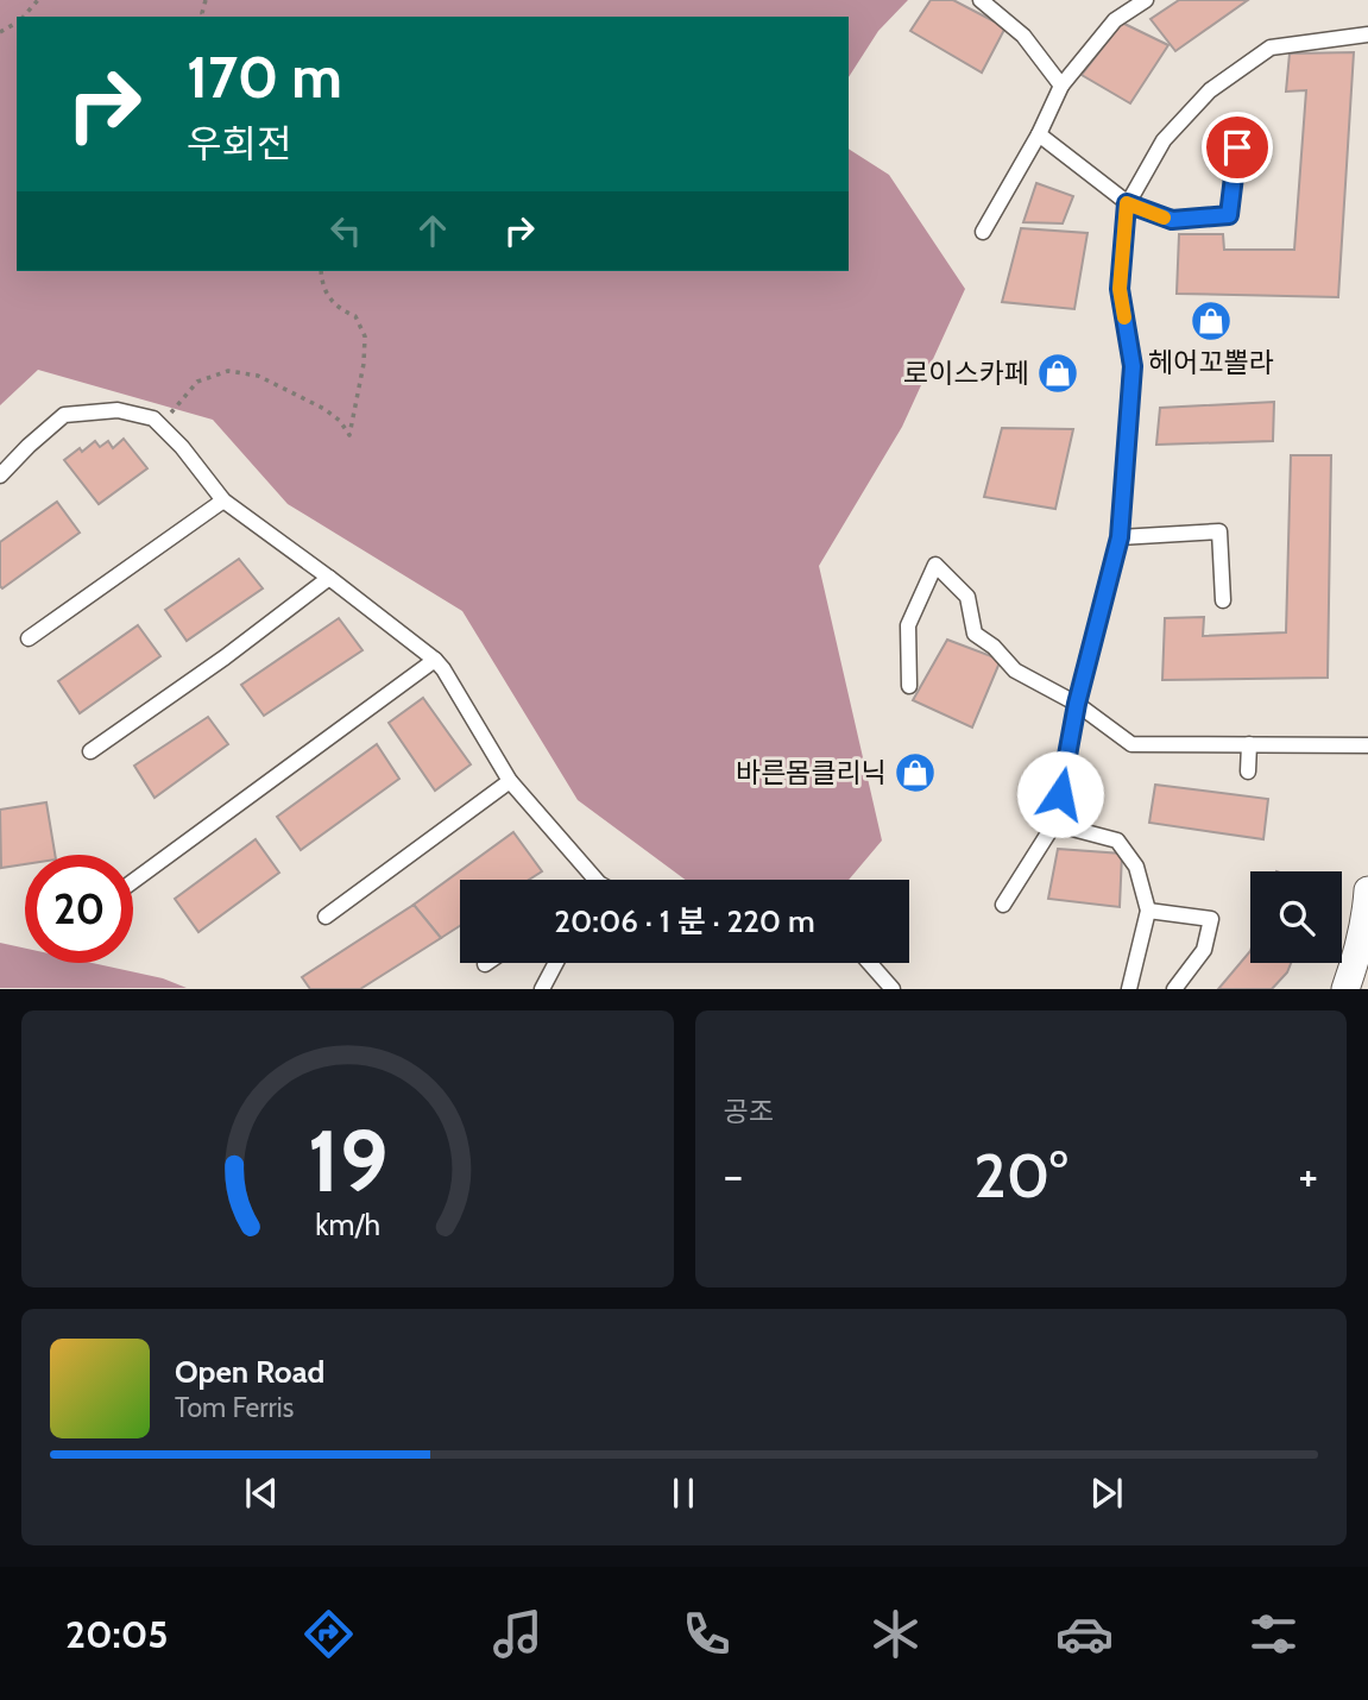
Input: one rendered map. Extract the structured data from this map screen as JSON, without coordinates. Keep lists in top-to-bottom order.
{
  "places": {
    "shop": ["헤어꼬뽈라", "로이스카페", "바른몸클리닉"]
  },
  "page": {
    "turn": ["170 m", "우회전"],
    "limit": "20",
    "trip": "20:06 · 1 분 · 220 m",
    "tile": "공조",
    "heat": ["−", "20°", "+"],
    "song": ["Open Road", "Tom Ferris"],
    "tabs": "20:05",
    "gauge": ["19", "km/h"]
  }
}
